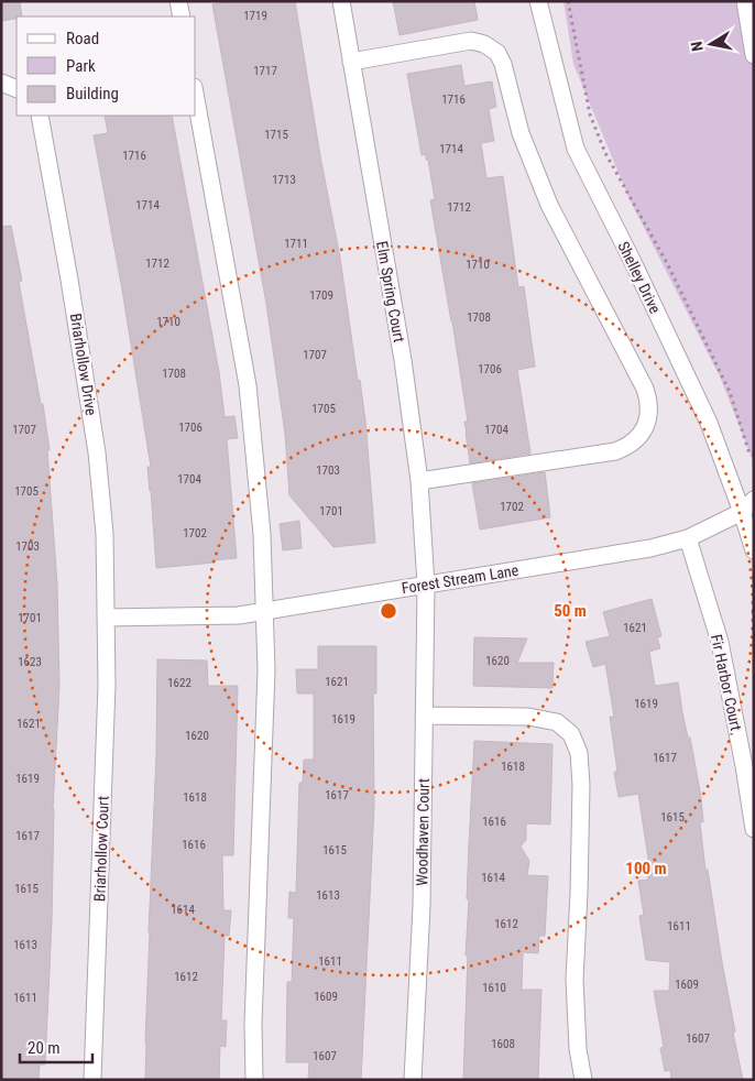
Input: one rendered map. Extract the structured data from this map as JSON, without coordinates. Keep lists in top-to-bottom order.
{
  "streets": {
    "street": [
      "Shelley Drive",
      "Elm Spring Court",
      "Briarhollow Drive",
      "Forest Stream Lane",
      "Fir Harbor Court",
      "Woodhaven Court",
      "Briarhollow Court"
    ]
  },
  "crossings": [
    ["Shelley Drive", "Forest Stream Lane"],
    ["Elm Spring Court", "Forest Stream Lane"],
    ["Elm Spring Court", "Woodhaven Court"],
    ["Briarhollow Drive", "Forest Stream Lane"],
    ["Briarhollow Drive", "Briarhollow Court"],
    ["Forest Stream Lane", "Fir Harbor Court"],
    ["Forest Stream Lane", "Woodhaven Court"],
    ["Forest Stream Lane", "Briarhollow Court"]
  ],
  "house_numbers": [
    "1719",
    "1717",
    "1716",
    "1715",
    "1714",
    "1716",
    "1713",
    "1714",
    "1712",
    "1711",
    "1712",
    "1710",
    "1709",
    "1708",
    "1710",
    "1707",
    "1706",
    "1708",
    "1705",
    "1706",
    "1707",
    "1704",
    "1703",
    "1704",
    "1705",
    "1702",
    "1701",
    "1702",
    "1703",
    "1701",
    "1621",
    "1620",
    "1623",
    "1621",
    "1622",
    "1619",
    "1619",
    "1621",
    "1620",
    "1617",
    "1618",
    "1619",
    "1617",
    "1618",
    "1615",
    "1616",
    "1617",
    "1616",
    "1615",
    "1614",
    "1615",
    "1613",
    "1614",
    "1612",
    "1611",
    "1613",
    "1611",
    "1612",
    "1609",
    "1610",
    "1609",
    "1611",
    "1607",
    "1608",
    "1607"
  ],
  "legend": ["Road", "Park", "Building"],
  "scale_bar": "20 m",
  "north": "left",
  "rings": ["50 m", "100 m"]
}
